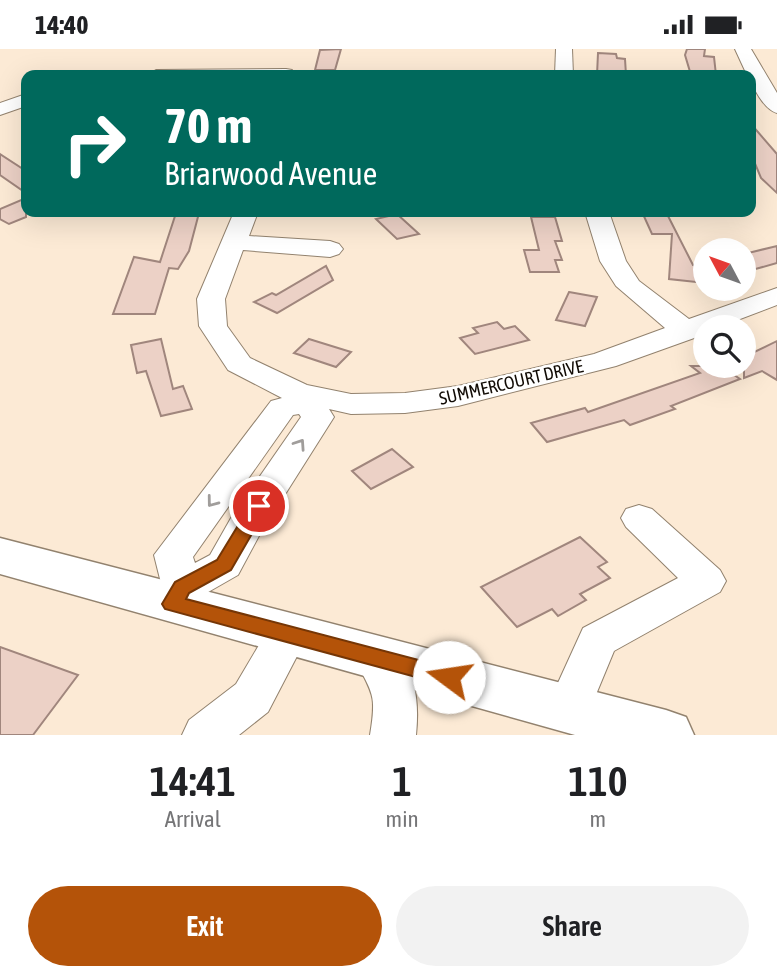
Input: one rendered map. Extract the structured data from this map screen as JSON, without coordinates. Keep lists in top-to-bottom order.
{
  "streets": {
    "street": ["SUMMERCOURT DRIVE"]
  },
  "north": "top left",
  "page": {
    "status": "14:40",
    "turn": ["70 m", "Briarwood Avenue"],
    "eta": [
      "14:41",
      "Arrival",
      "1",
      "min",
      "110",
      "m"
    ],
    "buttons": ["Exit", "Share"]
  }
}
